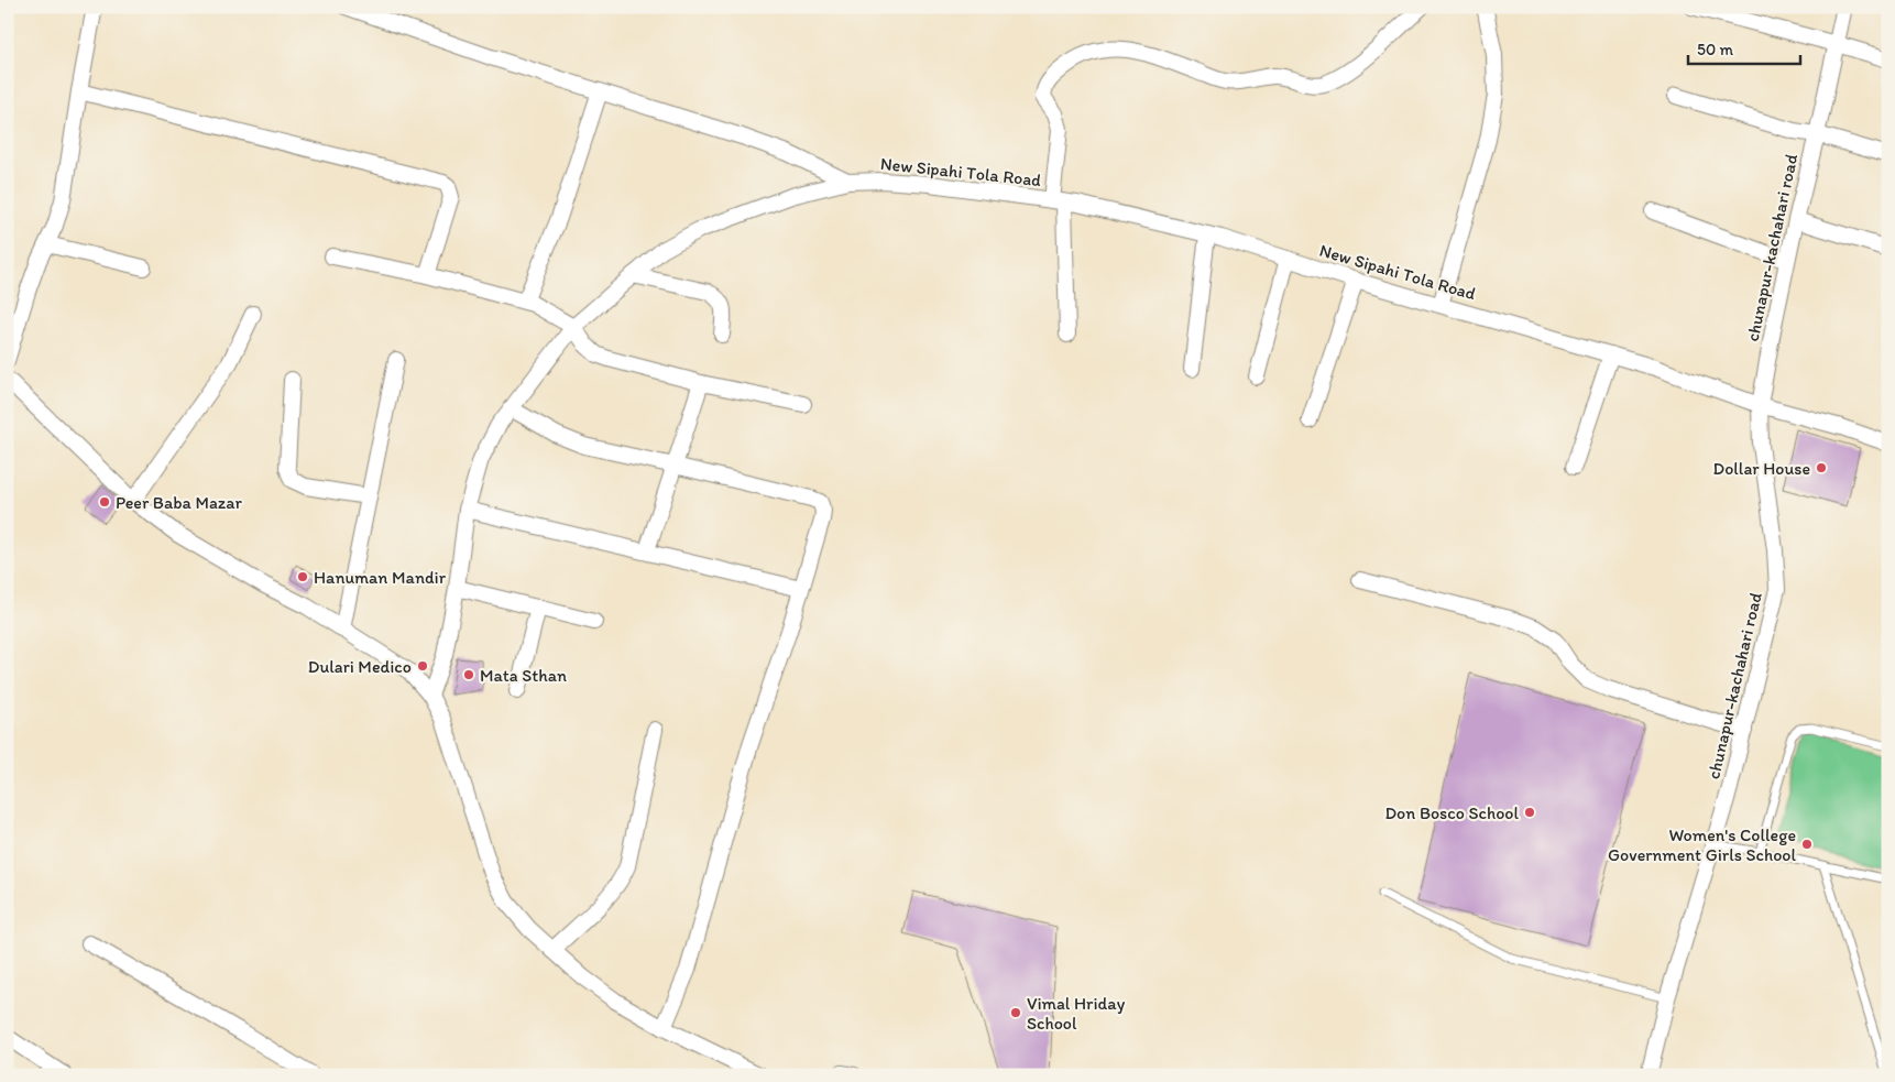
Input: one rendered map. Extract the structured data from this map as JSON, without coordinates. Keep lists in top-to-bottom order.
{
  "streets": {
    "street": ["New Sipahi Tola Road", "chunapur-kachahari road"]
  },
  "crossings": [
    ["New Sipahi Tola Road", "chunapur-kachahari road"]
  ],
  "places": [
    "Dollar House",
    "Peer Baba Mazar",
    "Hanuman Mandir",
    "Dulari Medico",
    "Mata Sthan",
    "Don Bosco School",
    "Women's College Government Girls School",
    "Vimal Hriday School"
  ],
  "scale_bar": "50 m"
}
